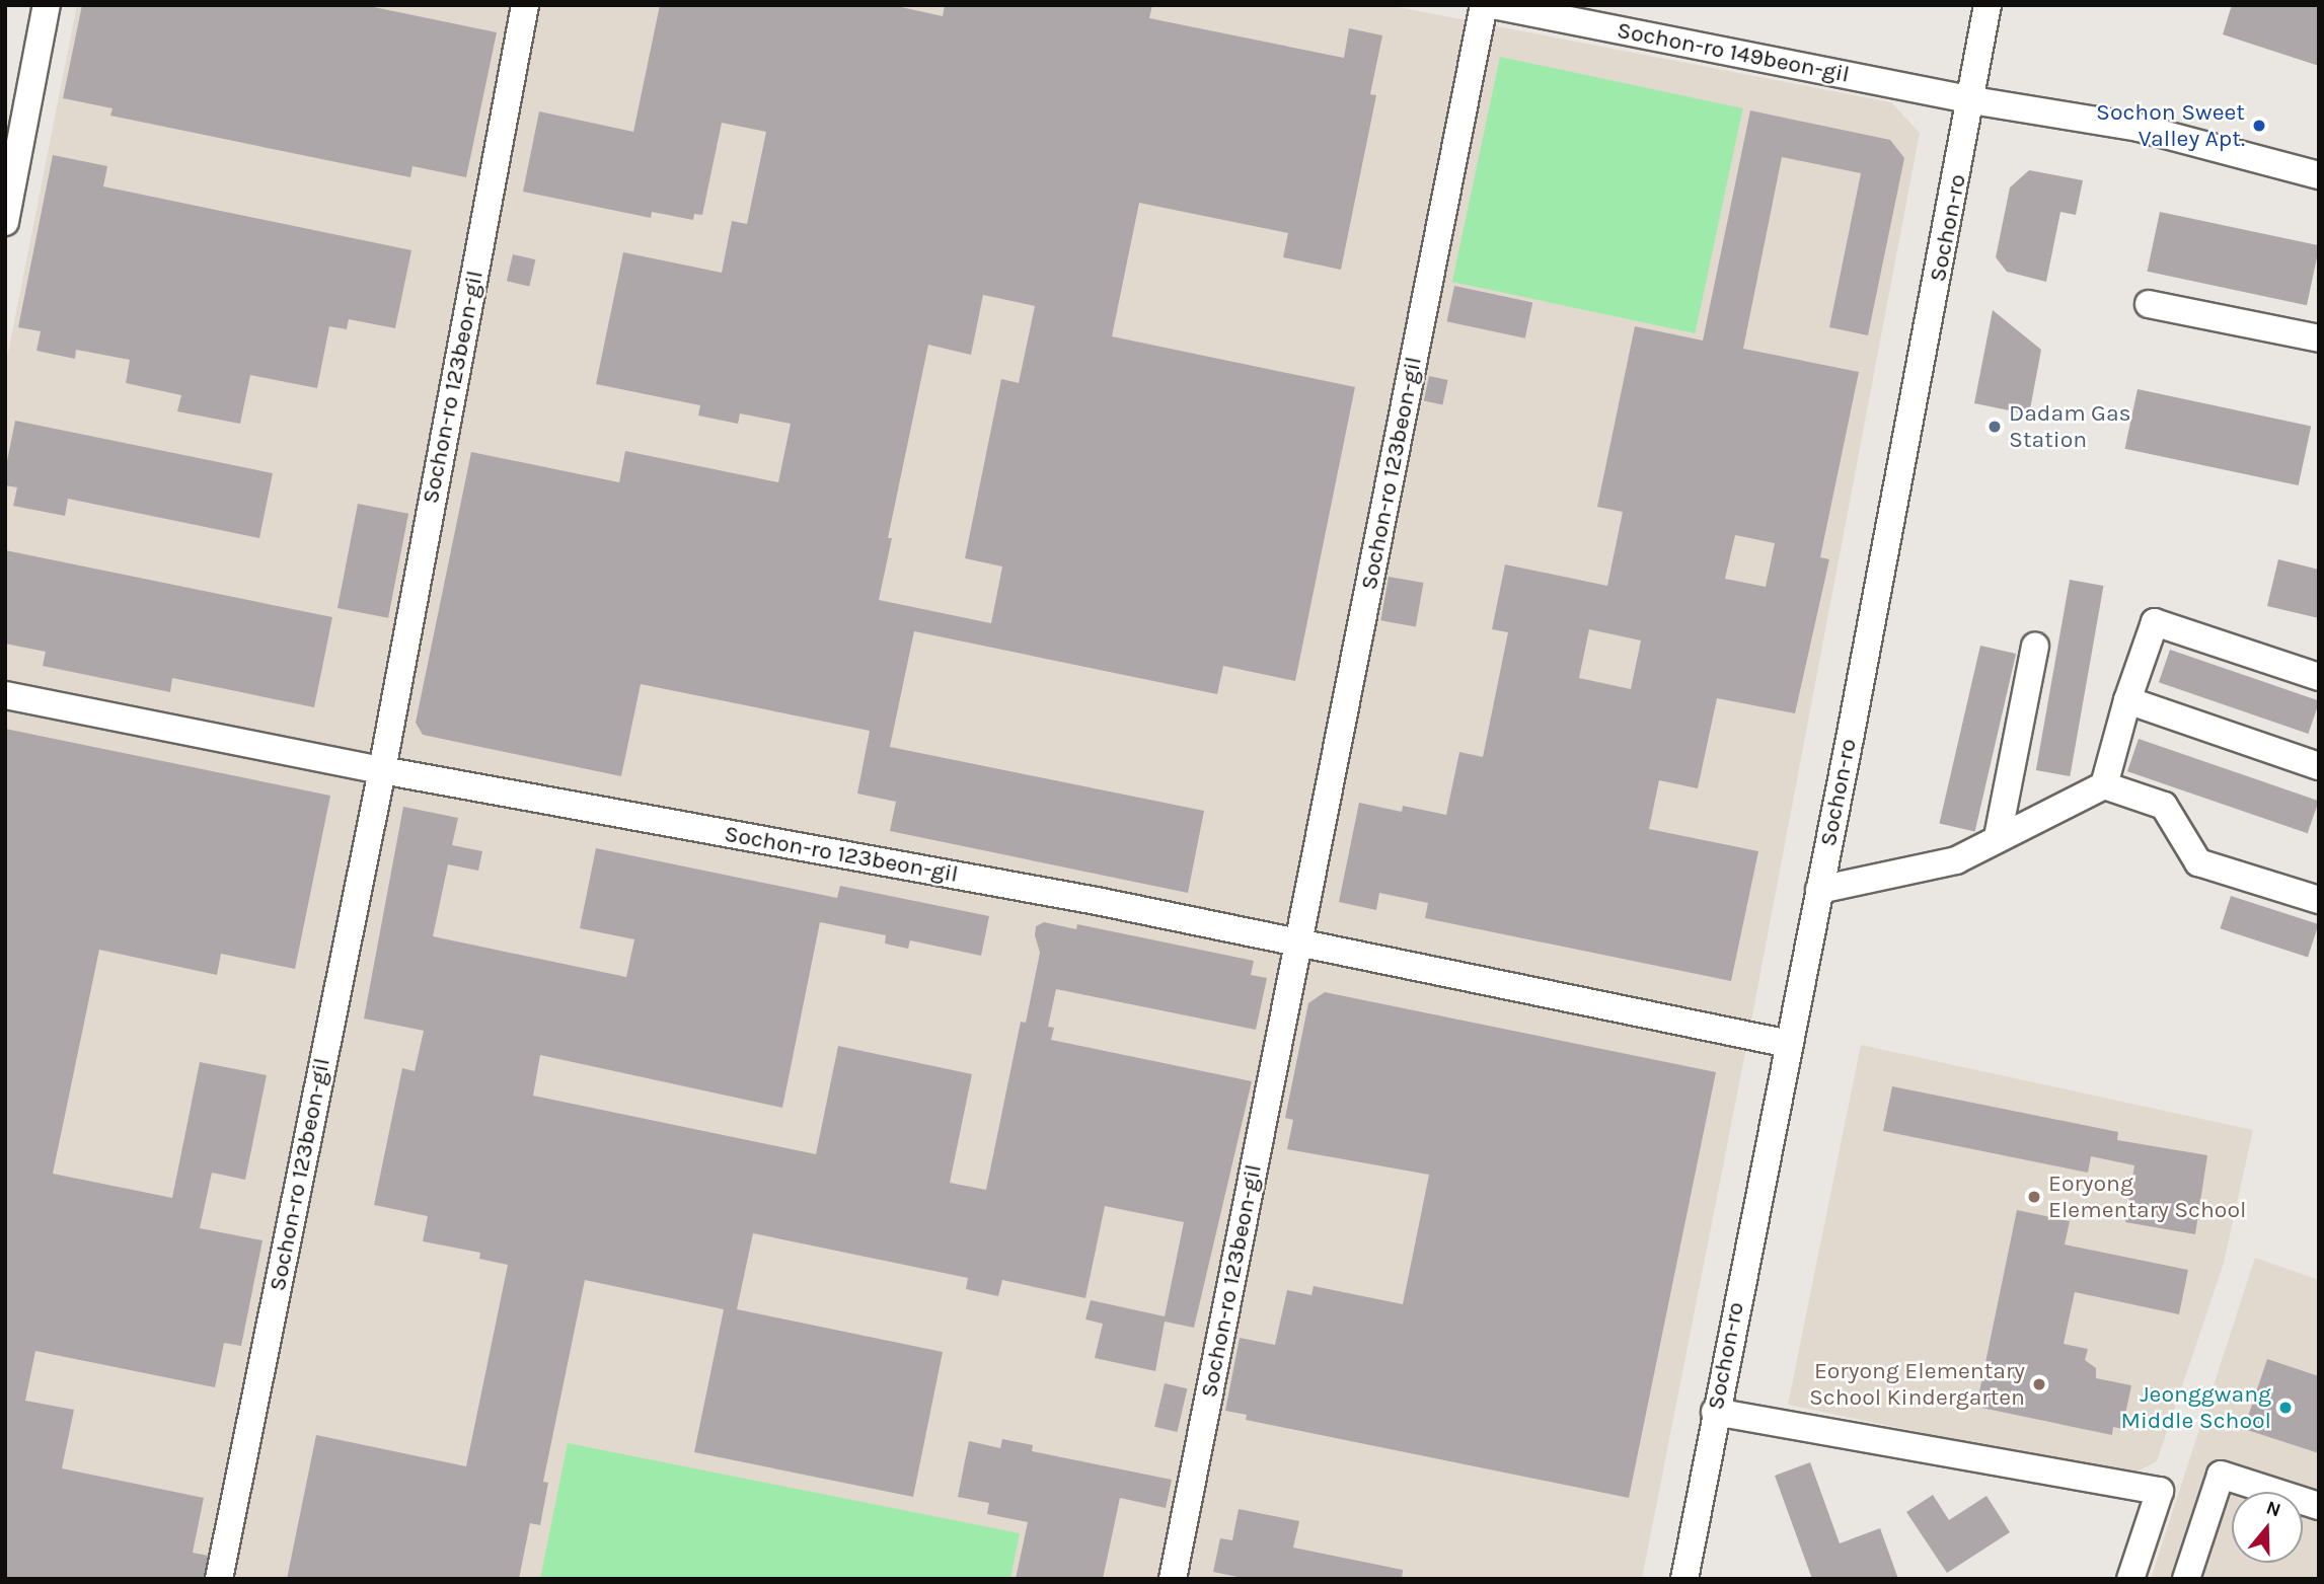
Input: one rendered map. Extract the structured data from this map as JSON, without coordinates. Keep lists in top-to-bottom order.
{
  "streets": {
    "street": ["Sochon-ro 149beon-gil", "Sochon-ro", "Sochon-ro 123beon-gil"]
  },
  "crossings": [
    ["Sochon-ro 149beon-gil", "Sochon-ro"],
    ["Sochon-ro", "Sochon-ro 123beon-gil"]
  ],
  "places": [
    "Sochon Sweet Valley Apt.",
    "Dadam Gas Station",
    "Eoryong Elementary School",
    "Eoryong Elementary School Kindergarten",
    "Jeonggwang Middle School"
  ],
  "north": "top"
}
